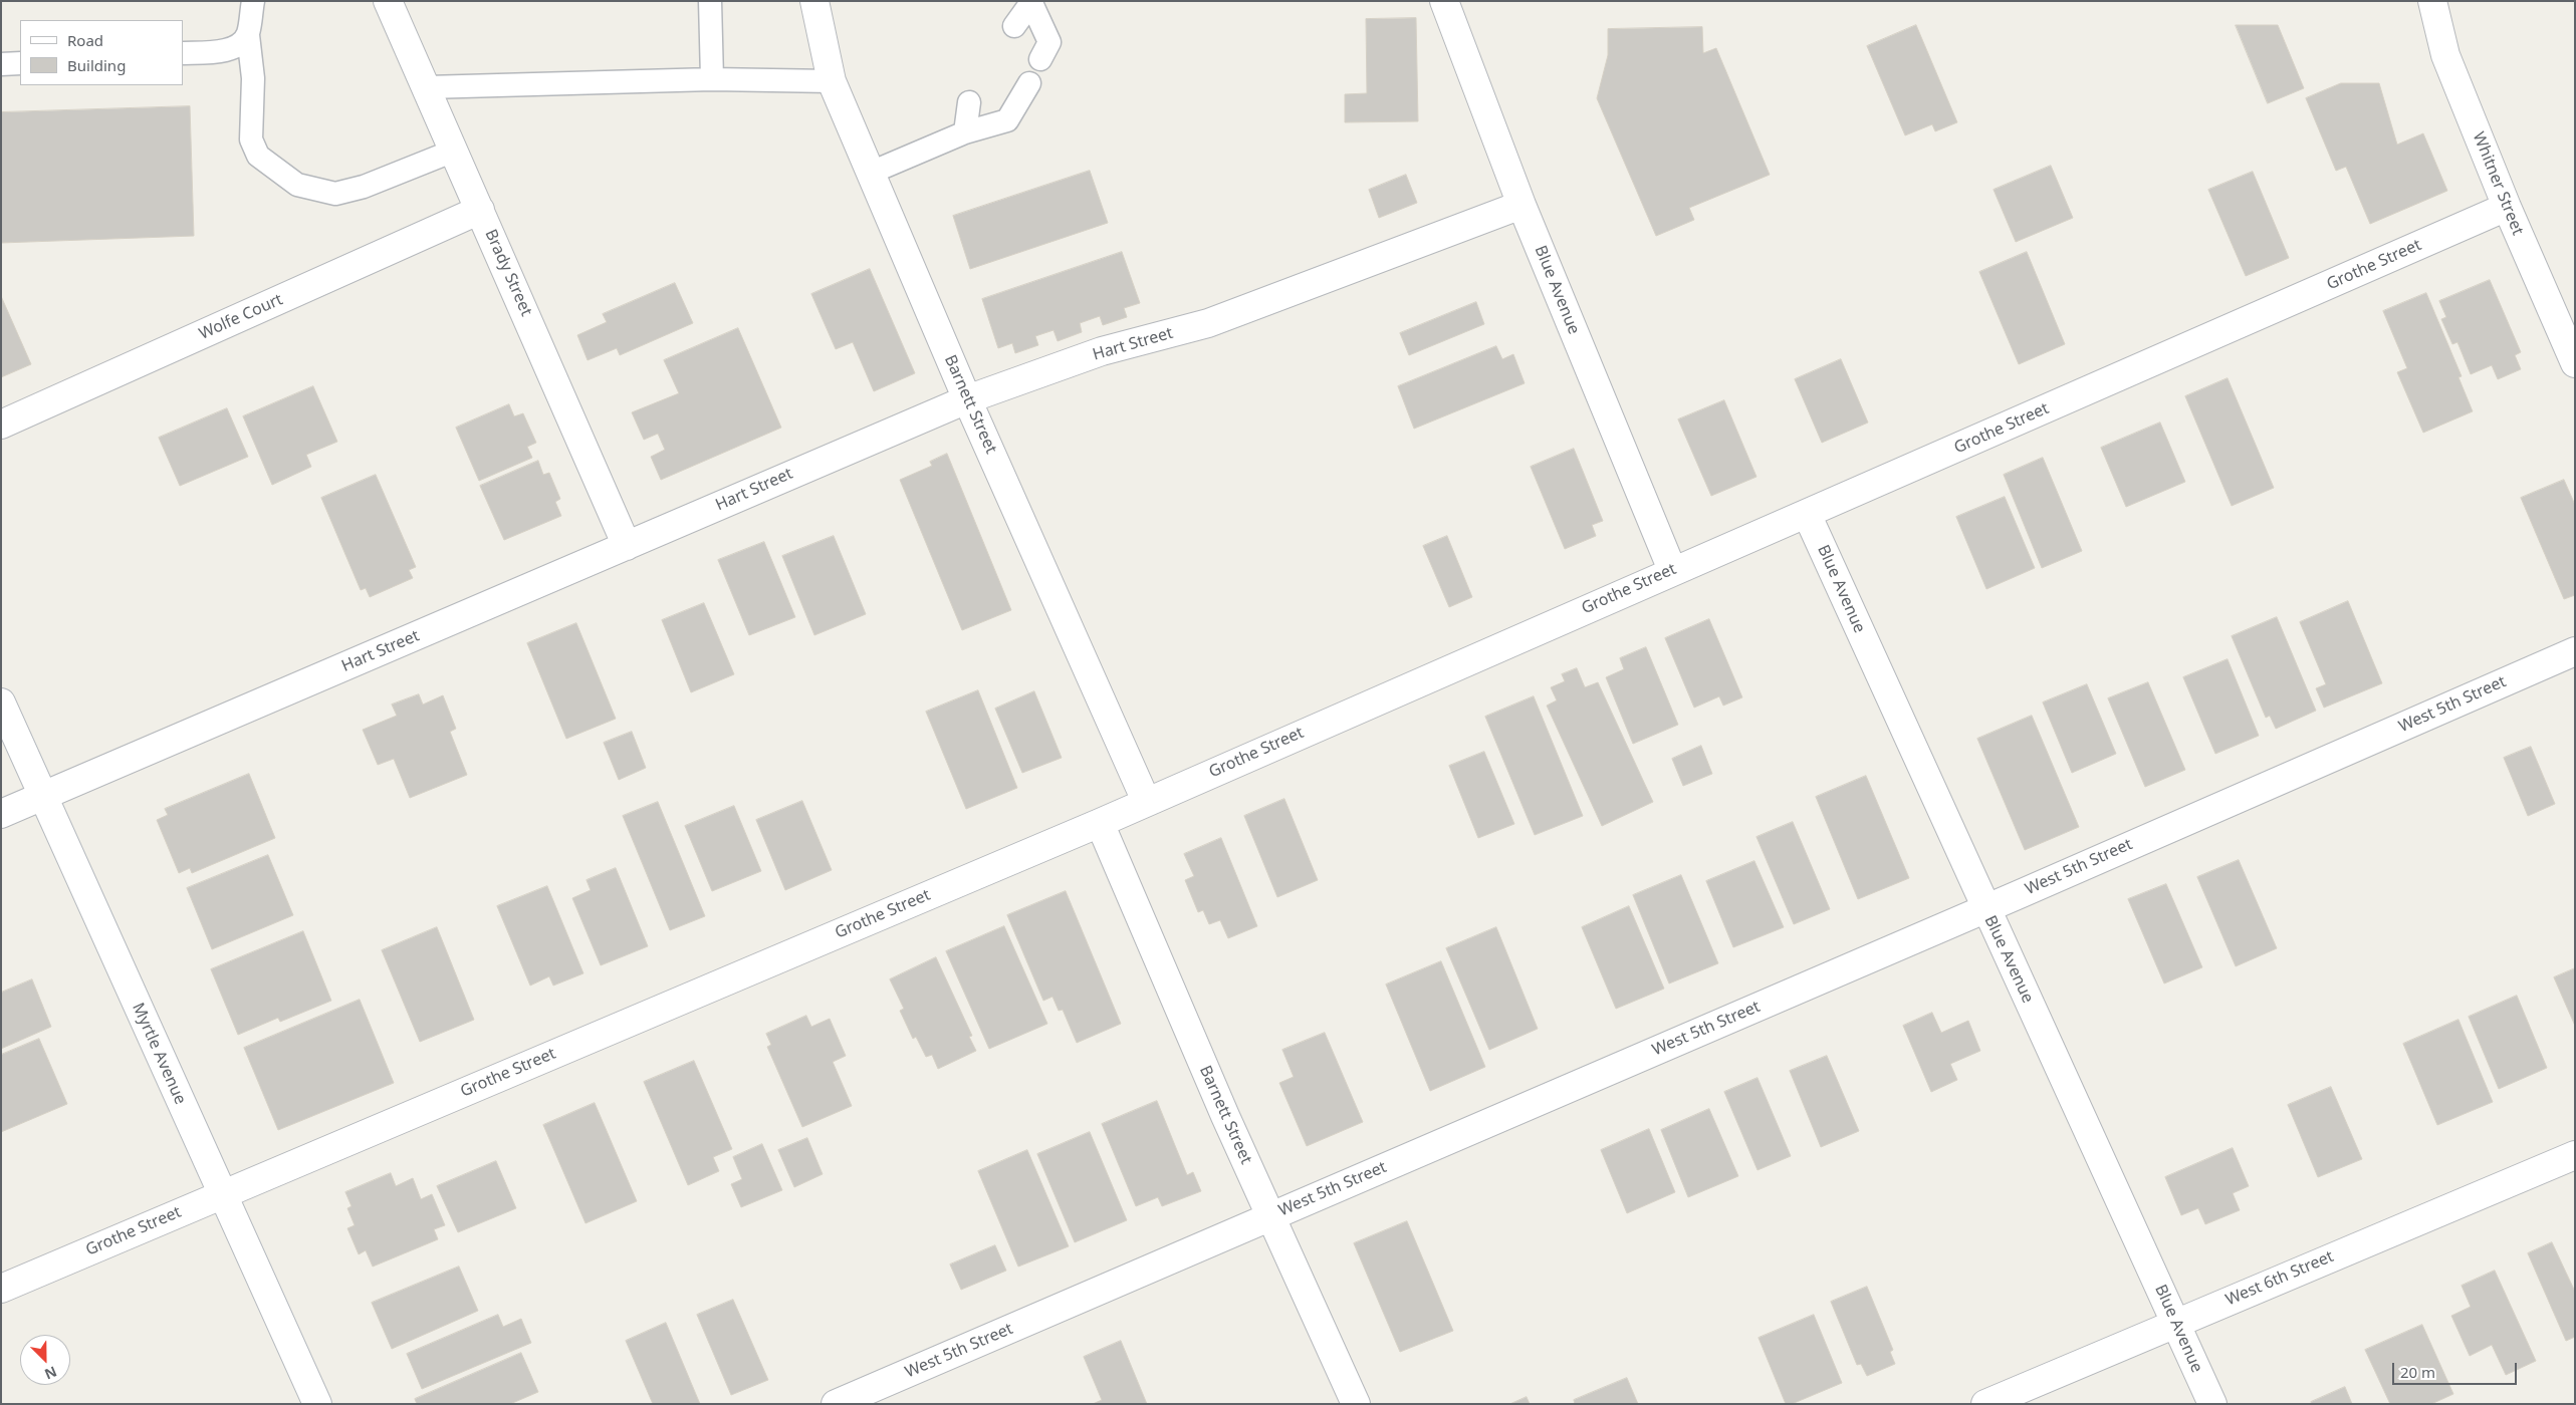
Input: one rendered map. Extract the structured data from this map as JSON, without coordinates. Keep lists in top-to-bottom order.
{
  "streets": {
    "street": [
      "Whitner Street",
      "Grothe Street",
      "Brady Street",
      "Blue Avenue",
      "Wolfe Court",
      "Hart Street",
      "Barnett Street",
      "West 5th Street",
      "Myrtle Avenue",
      "West 6th Street"
    ]
  },
  "crossings": [
    ["Whitner Street", "Grothe Street"],
    ["Grothe Street", "Blue Avenue"],
    ["Grothe Street", "Barnett Street"],
    ["Grothe Street", "Myrtle Avenue"],
    ["Brady Street", "Wolfe Court"],
    ["Brady Street", "Hart Street"],
    ["Blue Avenue", "Hart Street"],
    ["Blue Avenue", "West 5th Street"],
    ["Blue Avenue", "West 6th Street"],
    ["Hart Street", "Barnett Street"],
    ["Hart Street", "Myrtle Avenue"],
    ["Barnett Street", "West 5th Street"]
  ],
  "legend": ["Road", "Building"],
  "scale_bar": "20 m",
  "north": "bottom right"
}
